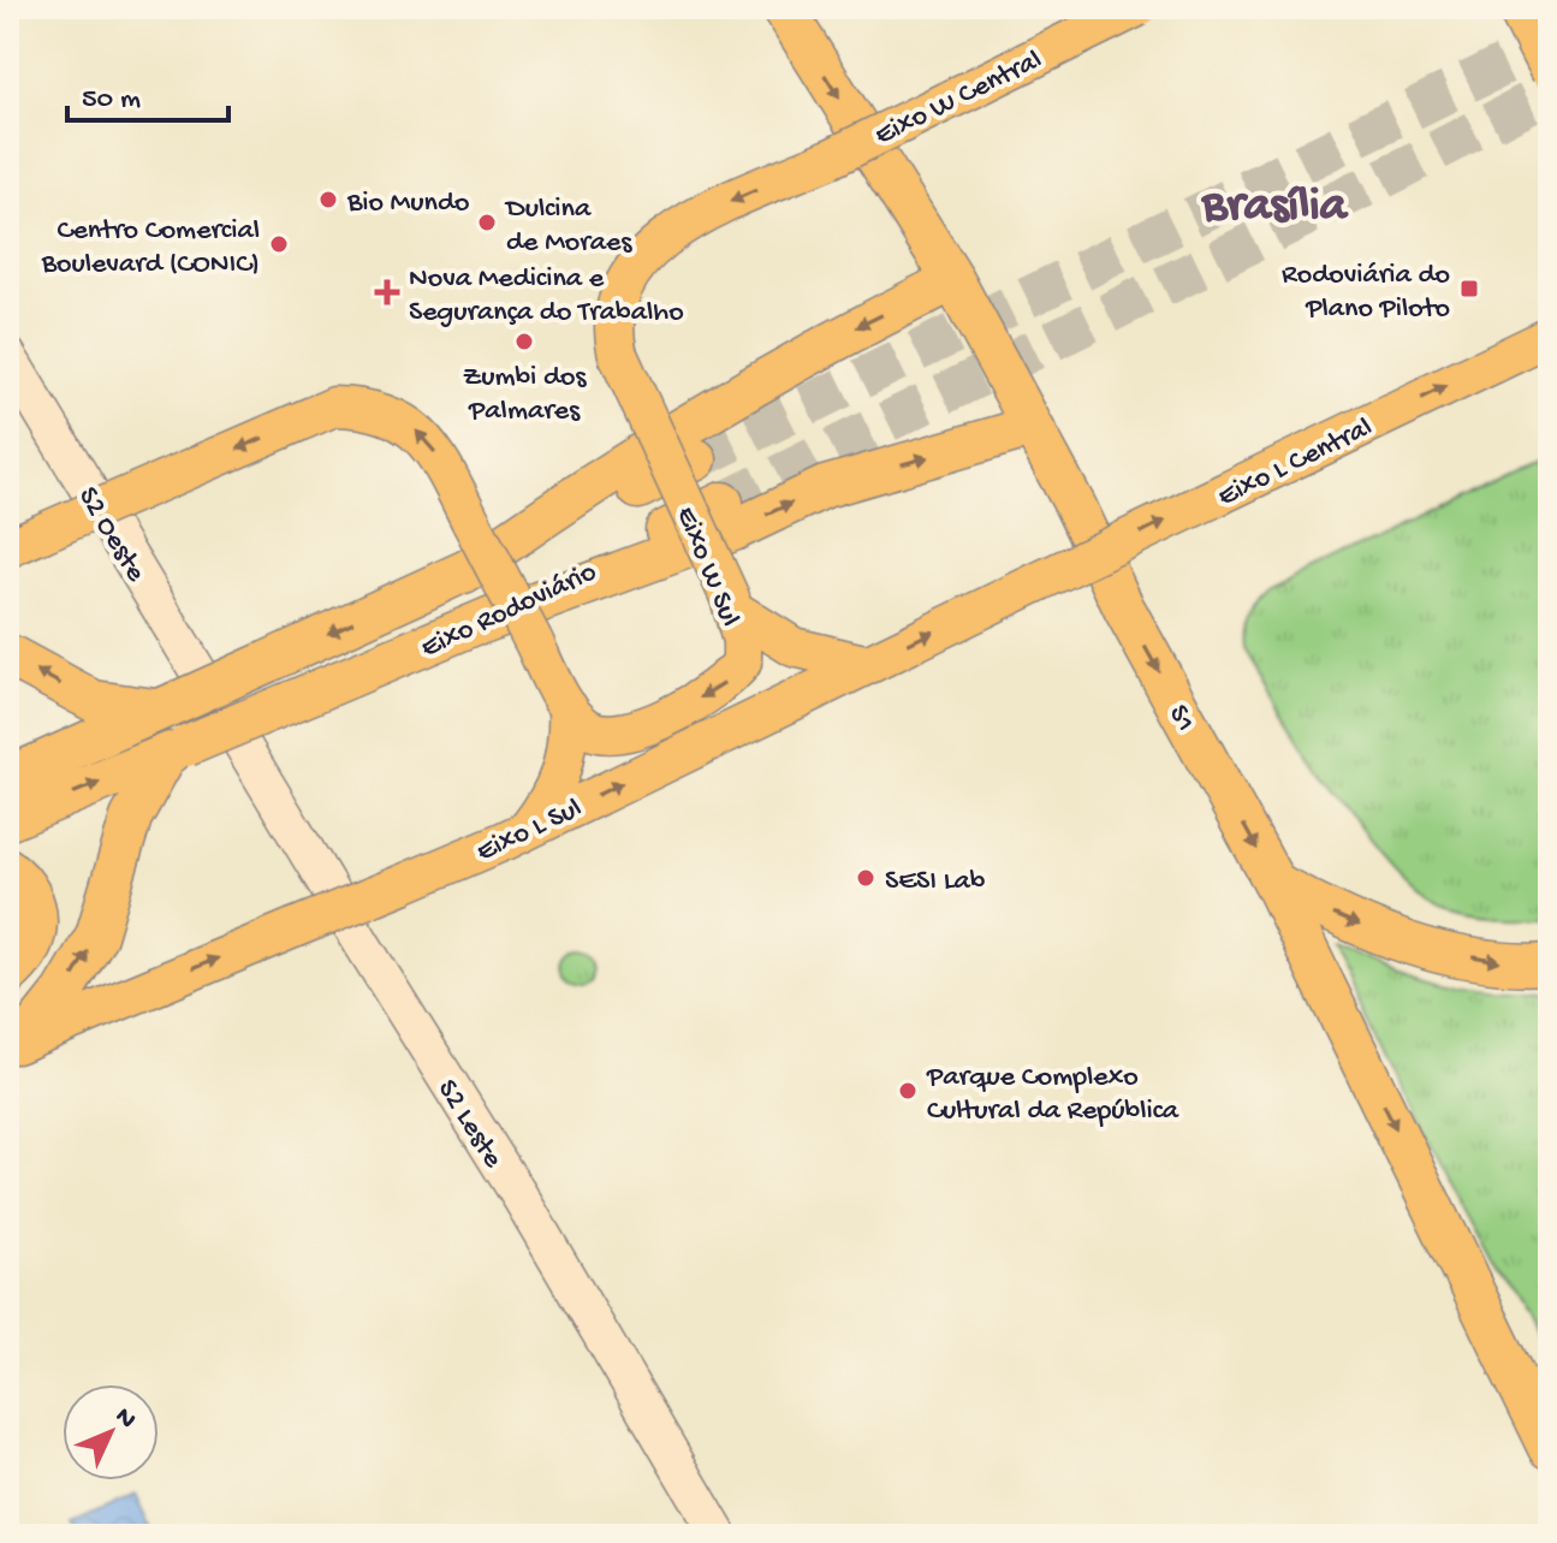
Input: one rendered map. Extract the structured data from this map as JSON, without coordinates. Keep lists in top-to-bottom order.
{
  "streets": {
    "highway": ["Eixo Rodoviário", "S1"],
    "main road": [
      "Eixo W Central",
      "Eixo L Central",
      "S2 Oeste",
      "Eixo W Sul",
      "Eixo L Sul",
      "S2 Leste"
    ]
  },
  "crossings": [
    ["Eixo W Central", "Eixo W Sul"],
    ["Eixo L Central", "Eixo L Sul"],
    ["S2 Oeste", "S2 Leste"]
  ],
  "one_way": ["Eixo L Central", "S1", "Eixo L Sul"],
  "districts": ["Brasília"],
  "places": {
    "other": [
      "Bio Mundo",
      "Dulcina de Moraes",
      "Centro Comercial Boulevard (CONIC)",
      "Zumbi dos Palmares",
      "SESI Lab",
      "Parque Complexo Cultural da República"
    ],
    "transit": ["Rodoviária do Plano Piloto"],
    "health": ["Nova Medicina e Segurança do Trabalho"]
  },
  "scale_bar": "50 m",
  "north": "top right"
}
